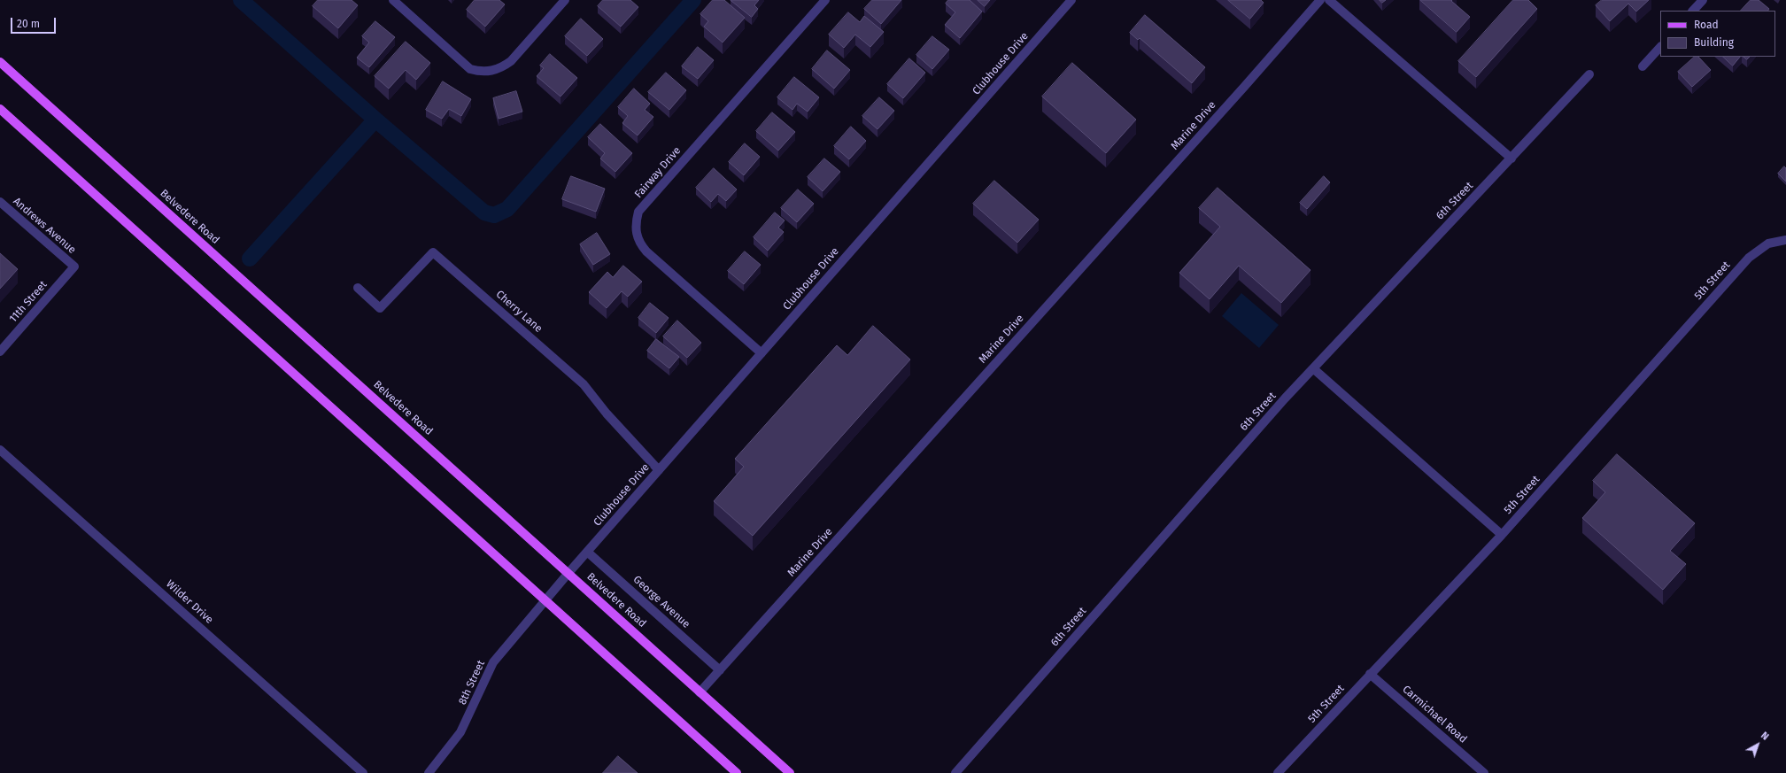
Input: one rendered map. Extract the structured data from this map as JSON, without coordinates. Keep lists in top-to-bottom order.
{
  "streets": {
    "main road": ["Belvedere Road"],
    "street": [
      "Clubhouse Drive",
      "Marine Drive",
      "Fairway Drive",
      "6th Street",
      "Andrews Avenue",
      "5th Street",
      "11th Street",
      "Cherry Lane",
      "Wilder Drive",
      "George Avenue",
      "8th Street",
      "Carmichael Road"
    ]
  },
  "crossings": [
    ["Clubhouse Drive", "Fairway Drive"],
    ["Clubhouse Drive", "Belvedere Road"],
    ["Clubhouse Drive", "Cherry Lane"],
    ["Clubhouse Drive", "George Avenue"],
    ["Clubhouse Drive", "8th Street"],
    ["Marine Drive", "Belvedere Road"],
    ["Marine Drive", "George Avenue"],
    ["Belvedere Road", "8th Street"],
    ["Andrews Avenue", "11th Street"],
    ["5th Street", "Carmichael Road"]
  ],
  "legend": ["Road", "Building"],
  "scale_bar": "20 m",
  "north": "top right"
}
